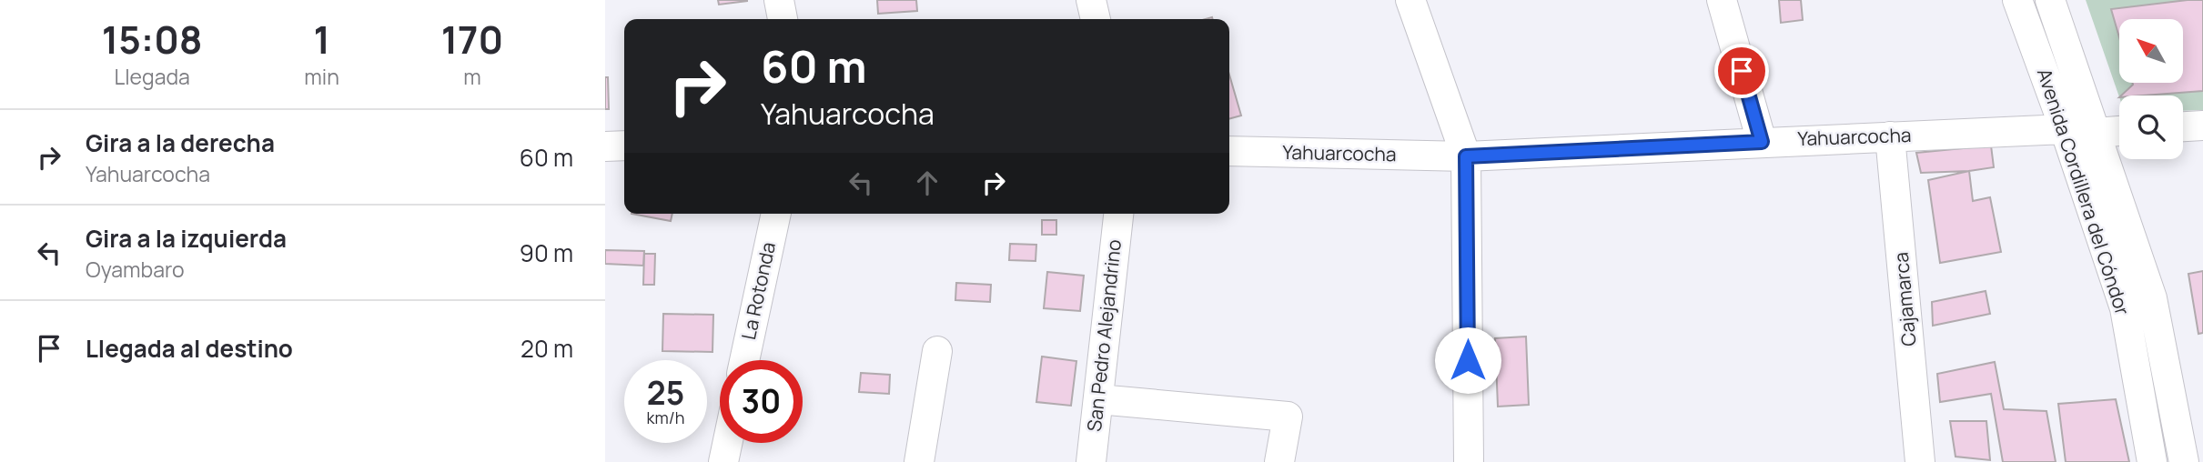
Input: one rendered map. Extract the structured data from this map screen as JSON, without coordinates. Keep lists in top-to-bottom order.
{
  "streets": {
    "street": [
      "Yahuarcocha",
      "Avenida Cordillera del Cóndor",
      "La Rotonda",
      "Cajamarca",
      "San Pedro Alejandrino"
    ]
  },
  "crossings": [
    ["Yahuarcocha", "Avenida Cordillera del Cóndor"],
    ["Yahuarcocha", "Cajamarca"]
  ],
  "north": "top left",
  "page": {
    "eta": [
      "15:08",
      "Llegada",
      "1",
      "min",
      "170",
      "m"
    ],
    "turn": ["60 m", "Yahuarcocha"],
    "list": [
      {
        "name": "Gira a la derecha",
        "note": "Yahuarcocha",
        "value": "60 m"
      },
      {
        "name": "Gira a la izquierda",
        "note": "Oyambaro",
        "value": "90 m"
      },
      {
        "name": "Llegada al destino",
        "value": "20 m"
      }
    ],
    "speed": "25 km/h",
    "limit": "30"
  }
}
